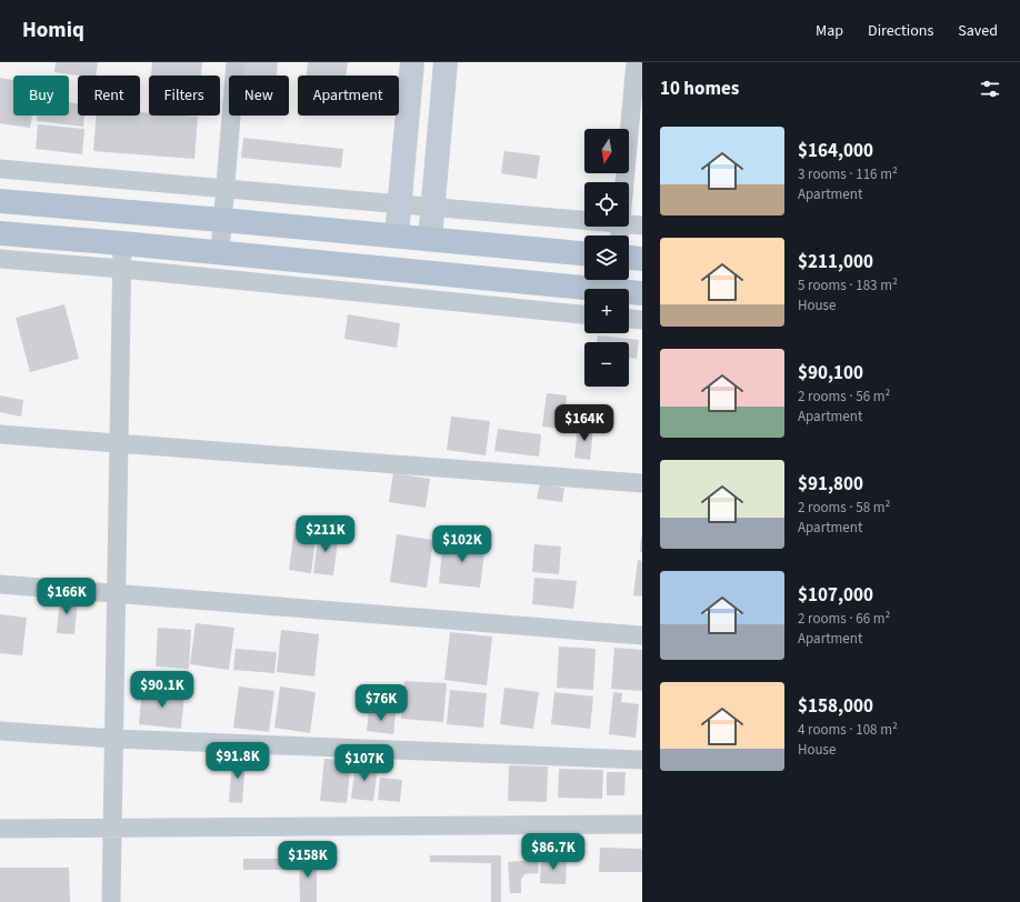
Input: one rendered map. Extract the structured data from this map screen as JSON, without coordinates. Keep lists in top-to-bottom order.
{
  "north": "bottom",
  "page": {
    "header": "Homiq",
    "nav": ["Map", "Directions", "Saved"],
    "heading": "10 homes",
    "chip": [
      "Buy",
      "Rent",
      "Filters",
      "New",
      "Apartment"
    ],
    "list": [
      {
        "name": "$164,000",
        "note": "3 rooms · 116 m² · Apartment"
      },
      {
        "name": "$211,000",
        "note": "5 rooms · 183 m² · House"
      },
      {
        "name": "$90,100",
        "note": "2 rooms · 56 m² · Apartment"
      },
      {
        "name": "$91,800",
        "note": "2 rooms · 58 m² · Apartment"
      },
      {
        "name": "$107,000",
        "note": "2 rooms · 66 m² · Apartment"
      },
      {
        "name": "$158,000",
        "note": "4 rooms · 108 m² · House"
      }
    ],
    "map_buttons": ["+", "−"],
    "price": [
      "$164K",
      "$211K",
      "$102K",
      "$166K",
      "$90.1K",
      "$76K",
      "$91.8K",
      "$107K",
      "$86.7K",
      "$158K"
    ]
  }
}
